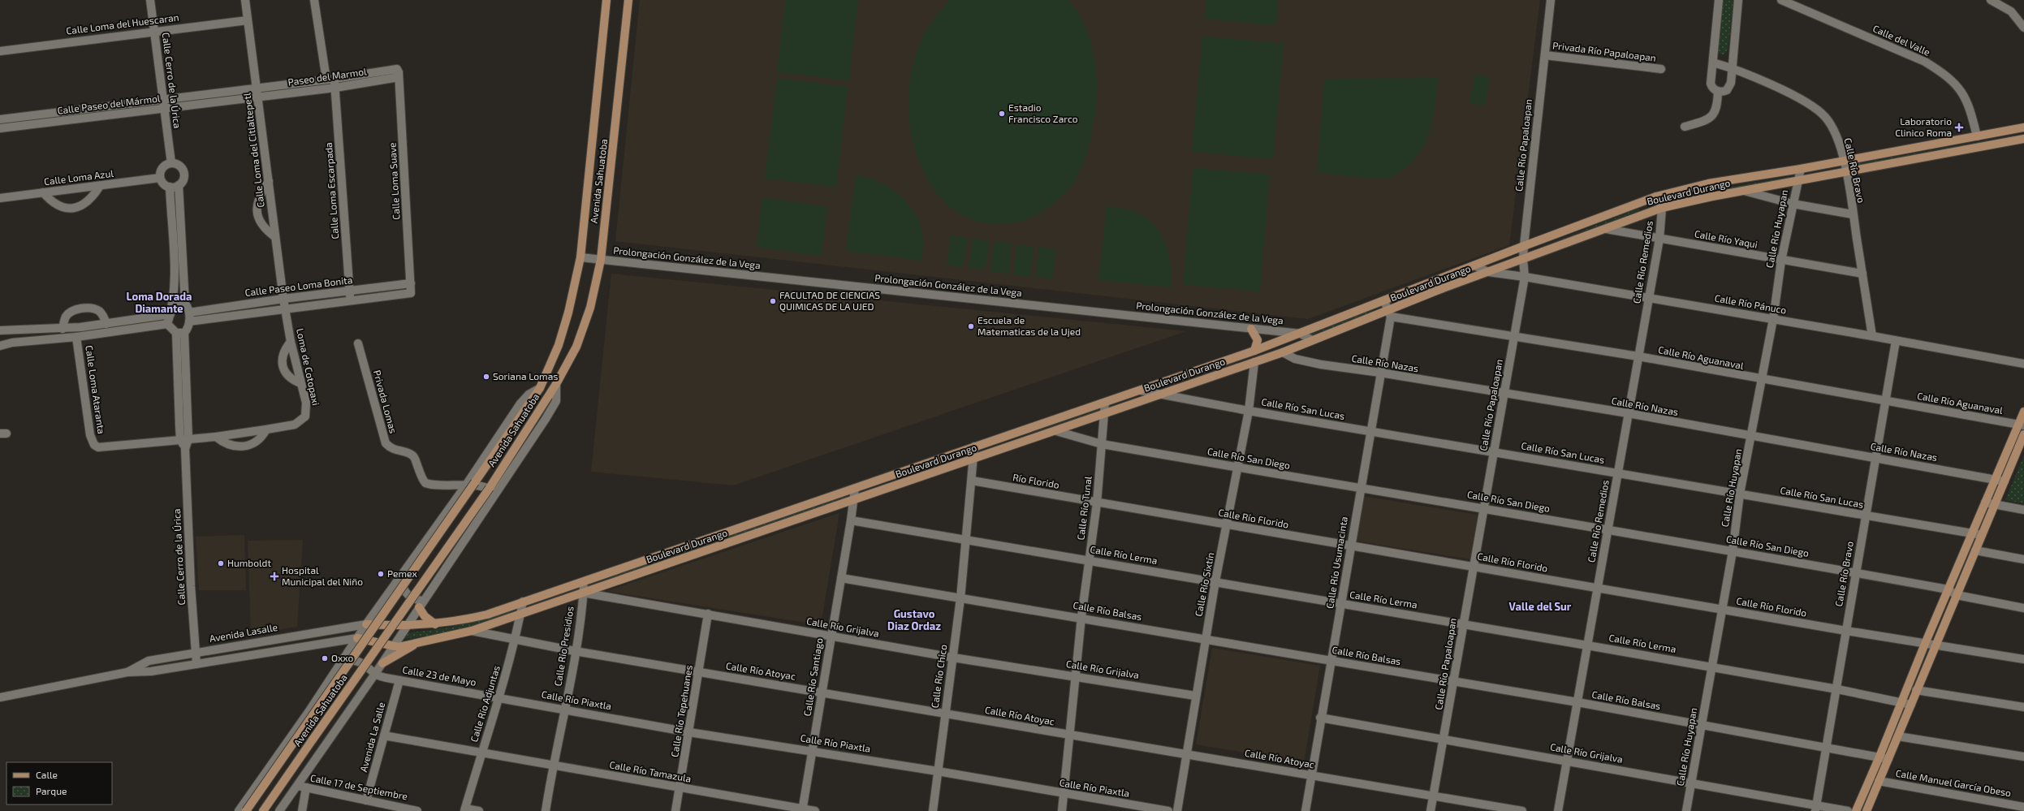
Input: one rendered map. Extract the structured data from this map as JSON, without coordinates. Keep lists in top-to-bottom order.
{
  "streets": {
    "main road": ["Avenida Sahuatoba", "Boulevard Durango"],
    "street": [
      "Calle Loma del Huescaran",
      "Calle del Valle",
      "Privada Río Papaloapan",
      "Paseo del Marmol",
      "Calle Cerro de la Úrica",
      "Calle Paseo del Mármol",
      "Calle Río Papaloapan",
      "Calle Loma del Citlaltepetl",
      "Calle Río Bravo",
      "Calle Loma Azul",
      "Calle Loma Suave",
      "Calle Loma Escarpada",
      "Calle Río Huyapan",
      "Calle Río Yaqui",
      "Prolongación González de la Vega",
      "Calle Río Remedios",
      "Calle Paseo Loma Bonita",
      "Calle Río Pánuco",
      "Calle Río Aguanaval",
      "Calle Río Nazas",
      "Loma de Cotopaxi",
      "Calle Loma Ataranta",
      "Privada Lomas",
      "Calle Río San Lucas",
      "Calle Río San Diego",
      "Río Florido",
      "Calle Río Tunal",
      "Calle Río Florido",
      "Calle Río Lerma",
      "Calle Río Usumacinta",
      "Calle Río Sixtín",
      "Calle Río Balsas",
      "Calle Río Grijalva",
      "Avenida Lasalle",
      "Calle Río Presidios",
      "Calle Río Atoyac",
      "Calle 23 de Mayo",
      "Calle Río Chico",
      "Calle Río Santiago",
      "Calle Río Piaxtla",
      "Calle Río Adjuntas",
      "Calle Río Tepehuanes",
      "Avenida La Salle",
      "Calle Río Tamazula",
      "Calle Manuel García Obeso",
      "Calle 17 de Septiembre"
    ]
  },
  "crossings": [
    ["Calle Loma del Huescaran", "Calle Cerro de la Úrica"],
    ["Calle Loma del Huescaran", "Calle Loma del Citlaltepetl"],
    ["Calle del Valle", "Boulevard Durango"],
    ["Privada Río Papaloapan", "Calle Río Papaloapan"],
    ["Paseo del Marmol", "Calle Paseo del Mármol"],
    ["Paseo del Marmol", "Calle Loma del Citlaltepetl"],
    ["Paseo del Marmol", "Calle Loma Suave"],
    ["Paseo del Marmol", "Calle Loma Escarpada"],
    ["Calle Cerro de la Úrica", "Calle Paseo del Mármol"],
    ["Calle Cerro de la Úrica", "Calle Loma Azul"],
    ["Calle Cerro de la Úrica", "Loma de Cotopaxi"],
    ["Calle Cerro de la Úrica", "Avenida Lasalle"],
    ["Calle Paseo del Mármol", "Calle Loma del Citlaltepetl"],
    ["Calle Río Papaloapan", "Boulevard Durango"],
    ["Calle Río Papaloapan", "Calle Río Pánuco"],
    ["Calle Río Papaloapan", "Calle Río Aguanaval"],
    ["Calle Río Papaloapan", "Calle Río Nazas"],
    ["Calle Río Papaloapan", "Calle Río San Lucas"],
    ["Calle Río Papaloapan", "Calle Río San Diego"],
    ["Calle Río Papaloapan", "Calle Río Florido"],
    ["Calle Río Papaloapan", "Calle Río Lerma"],
    ["Calle Río Papaloapan", "Calle Río Balsas"],
    ["Calle Río Papaloapan", "Calle Río Grijalva"],
    ["Calle Río Papaloapan", "Calle Río Atoyac"],
    ["Calle Loma del Citlaltepetl", "Calle Paseo Loma Bonita"],
    ["Calle Loma del Citlaltepetl", "Loma de Cotopaxi"],
    ["Calle Río Bravo", "Boulevard Durango"],
    ["Calle Río Bravo", "Calle Río Yaqui"],
    ["Calle Río Bravo", "Calle Río Pánuco"],
    ["Calle Río Bravo", "Calle Río Aguanaval"],
    ["Calle Río Bravo", "Calle Río Nazas"],
    ["Calle Río Bravo", "Calle Río San Lucas"],
    ["Calle Río Bravo", "Calle Río San Diego"],
    ["Calle Río Bravo", "Calle Río Florido"],
    ["Calle Río Bravo", "Calle Río Lerma"],
    ["Calle Río Bravo", "Calle Río Balsas"],
    ["Calle Río Bravo", "Calle Río Grijalva"],
    ["Calle Loma Suave", "Calle Paseo Loma Bonita"],
    ["Avenida Sahuatoba", "Prolongación González de la Vega"],
    ["Calle Loma Escarpada", "Calle Paseo Loma Bonita"],
    ["Boulevard Durango", "Calle Río Huyapan"],
    ["Boulevard Durango", "Calle Río Yaqui"],
    ["Boulevard Durango", "Prolongación González de la Vega"],
    ["Boulevard Durango", "Calle Río Remedios"],
    ["Boulevard Durango", "Calle Río Pánuco"],
    ["Boulevard Durango", "Calle Río Aguanaval"],
    ["Boulevard Durango", "Calle Río Nazas"],
    ["Boulevard Durango", "Calle Río San Lucas"],
    ["Boulevard Durango", "Calle Río San Diego"],
    ["Boulevard Durango", "Calle Río Tunal"],
    ["Boulevard Durango", "Calle Río Usumacinta"],
    ["Boulevard Durango", "Calle Río Sixtín"],
    ["Boulevard Durango", "Calle Río Grijalva"],
    ["Boulevard Durango", "Avenida Lasalle"],
    ["Boulevard Durango", "Calle Río Presidios"],
    ["Boulevard Durango", "Calle Río Atoyac"],
    ["Boulevard Durango", "Calle Río Chico"],
    ["Boulevard Durango", "Calle Río Santiago"],
    ["Boulevard Durango", "Calle Río Adjuntas"],
    ["Calle Río Huyapan", "Calle Río Yaqui"],
    ["Calle Río Huyapan", "Calle Río Pánuco"],
    ["Calle Río Huyapan", "Calle Río Aguanaval"],
    ["Calle Río Huyapan", "Calle Río Nazas"],
    ["Calle Río Huyapan", "Calle Río San Lucas"],
    ["Calle Río Huyapan", "Calle Río San Diego"],
    ["Calle Río Huyapan", "Calle Río Florido"],
    ["Calle Río Huyapan", "Calle Río Lerma"],
    ["Calle Río Huyapan", "Calle Río Balsas"],
    ["Calle Río Huyapan", "Calle Río Grijalva"],
    ["Calle Río Yaqui", "Calle Río Remedios"],
    ["Calle Río Remedios", "Calle Río Pánuco"],
    ["Calle Río Remedios", "Calle Río Aguanaval"],
    ["Calle Río Remedios", "Calle Río Nazas"],
    ["Calle Río Remedios", "Calle Río San Lucas"],
    ["Calle Río Remedios", "Calle Río San Diego"],
    ["Calle Río Remedios", "Calle Río Florido"],
    ["Calle Río Remedios", "Calle Río Lerma"],
    ["Calle Río Remedios", "Calle Río Balsas"],
    ["Calle Río Remedios", "Calle Río Grijalva"],
    ["Calle Paseo Loma Bonita", "Loma de Cotopaxi"],
    ["Calle Río Aguanaval", "Calle Río Usumacinta"],
    ["Calle Río Nazas", "Calle Río Usumacinta"],
    ["Loma de Cotopaxi", "Calle Loma Ataranta"],
    ["Calle Río San Lucas", "Calle Río Usumacinta"],
    ["Calle Río San Lucas", "Calle Río Sixtín"],
    ["Calle Río San Diego", "Calle Río Tunal"],
    ["Calle Río San Diego", "Calle Río Usumacinta"],
    ["Calle Río San Diego", "Calle Río Sixtín"],
    ["Río Florido", "Calle Río Tunal"],
    ["Río Florido", "Calle Río Florido"],
    ["Río Florido", "Calle Río Chico"],
    ["Calle Río Tunal", "Calle Río Florido"],
    ["Calle Río Tunal", "Calle Río Lerma"],
    ["Calle Río Tunal", "Calle Río Balsas"],
    ["Calle Río Tunal", "Calle Río Grijalva"],
    ["Calle Río Tunal", "Calle Río Atoyac"],
    ["Calle Río Tunal", "Calle Río Piaxtla"],
    ["Calle Río Florido", "Calle Río Usumacinta"],
    ["Calle Río Florido", "Calle Río Sixtín"],
    ["Calle Río Lerma", "Calle Río Usumacinta"],
    ["Calle Río Lerma", "Calle Río Sixtín"],
    ["Calle Río Lerma", "Calle Río Chico"],
    ["Calle Río Lerma", "Calle Río Santiago"],
    ["Calle Río Usumacinta", "Calle Río Balsas"],
    ["Calle Río Usumacinta", "Calle Río Grijalva"],
    ["Calle Río Usumacinta", "Calle Río Atoyac"],
    ["Calle Río Sixtín", "Calle Río Balsas"],
    ["Calle Río Sixtín", "Calle Río Grijalva"],
    ["Calle Río Sixtín", "Calle Río Atoyac"],
    ["Calle Río Balsas", "Calle Río Chico"],
    ["Calle Río Balsas", "Calle Río Santiago"],
    ["Calle Río Grijalva", "Calle Río Presidios"],
    ["Calle Río Grijalva", "Calle Río Chico"],
    ["Calle Río Grijalva", "Calle Río Santiago"],
    ["Calle Río Grijalva", "Calle Río Tepehuanes"],
    ["Calle Río Presidios", "Calle Río Atoyac"],
    ["Calle Río Presidios", "Calle Río Piaxtla"],
    ["Calle Río Presidios", "Calle Río Tamazula"],
    ["Calle Río Atoyac", "Calle Río Chico"],
    ["Calle Río Atoyac", "Calle Río Santiago"],
    ["Calle Río Atoyac", "Calle Río Adjuntas"],
    ["Calle Río Atoyac", "Calle Río Tepehuanes"],
    ["Calle 23 de Mayo", "Calle Río Piaxtla"],
    ["Calle 23 de Mayo", "Calle Río Adjuntas"],
    ["Calle 23 de Mayo", "Avenida La Salle"],
    ["Calle Río Chico", "Calle Río Piaxtla"],
    ["Calle Río Santiago", "Calle Río Piaxtla"],
    ["Calle Río Santiago", "Calle Río Tamazula"],
    ["Calle Río Piaxtla", "Calle Río Adjuntas"],
    ["Calle Río Piaxtla", "Calle Río Tepehuanes"],
    ["Calle Río Adjuntas", "Calle Río Tamazula"],
    ["Calle Río Tepehuanes", "Calle Río Tamazula"],
    ["Avenida La Salle", "Calle Río Tamazula"],
    ["Avenida La Salle", "Calle 17 de Septiembre"]
  ],
  "districts": ["Loma Dorada Diamante", "Valle del Sur", "Gustavo Diaz Ordaz"],
  "places": {
    "other": [
      "Estadio Francisco Zarco",
      "FACULTAD DE CIENCIAS QUIMICAS DE LA UJED",
      "Escuela de Matematicas de la Ujed",
      "Soriana Lomas",
      "Humboldt",
      "Pemex",
      "Oxxo"
    ],
    "health": ["Laboratorio Clinico Roma", "Hospital Municipal del Niño"]
  },
  "legend": ["Calle", "Parque"]
}
